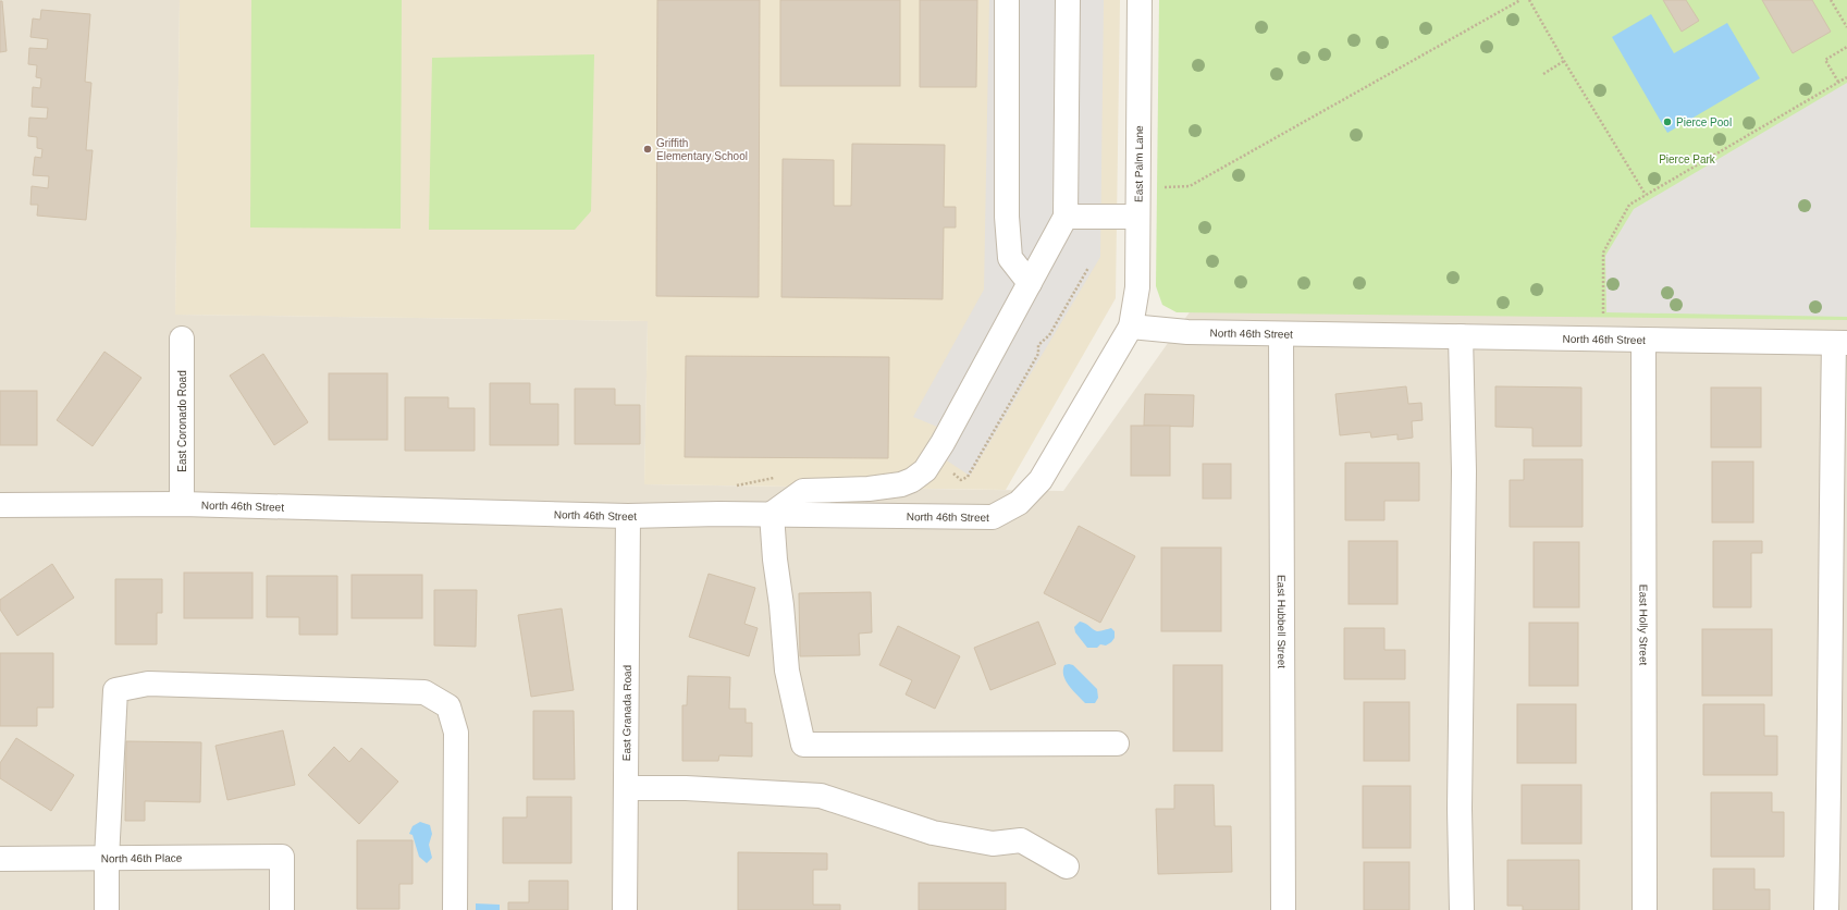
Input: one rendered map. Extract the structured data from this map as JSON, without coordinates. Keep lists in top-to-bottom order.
{
  "streets": {
    "street": [
      "East Palm Lane",
      "North 46th Street",
      "East Coronado Road",
      "East Hubbell Street",
      "East Holly Street",
      "East Granada Road",
      "North 46th Place"
    ]
  },
  "crossings": [
    ["East Palm Lane", "North 46th Street"],
    ["North 46th Street", "East Coronado Road"],
    ["North 46th Street", "East Hubbell Street"],
    ["North 46th Street", "East Holly Street"],
    ["North 46th Street", "East Granada Road"]
  ],
  "parks": ["Pierce Park"],
  "places": ["Pierce Pool", "Griffith Elementary School"]
}
